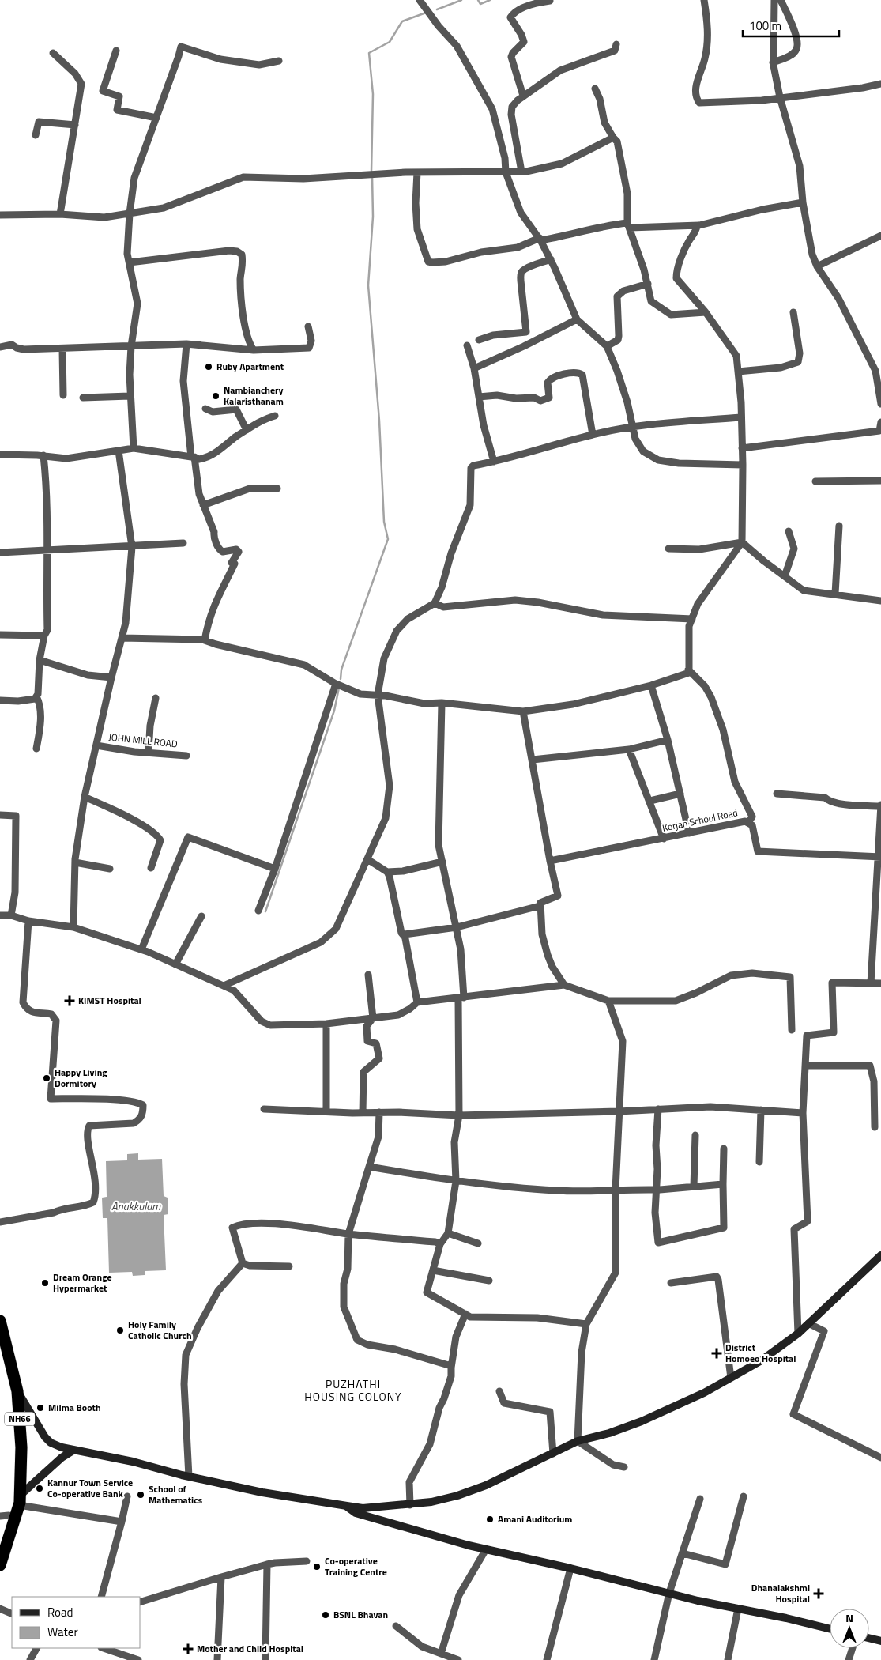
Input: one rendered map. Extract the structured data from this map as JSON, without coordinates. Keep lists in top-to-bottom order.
{
  "streets": {
    "highway": ["NH66"],
    "street": ["JOHN MILL ROAD", "Korjan School Road"]
  },
  "districts": ["PUZHATHI HOUSING COLONY"],
  "water": ["Anakkulam"],
  "places": {
    "other": [
      "Ruby Apartment",
      "Nambianchery Kalaristhanam",
      "Happy Living Dormitory",
      "Dream Orange Hypermarket",
      "Holy Family Catholic Church",
      "Milma Booth",
      "Kannur Town Service Co-operative Bank",
      "School of Mathematics",
      "Amani Auditorium",
      "Co-operative Training Centre",
      "BSNL Bhavan"
    ],
    "health": [
      "KIMST Hospital",
      "District Homoeo Hospital",
      "Dhanalakshmi Hospital",
      "Mother and Child Hospital"
    ]
  },
  "legend": ["Road", "Water"],
  "scale_bar": "100 m",
  "north": "top"
}
